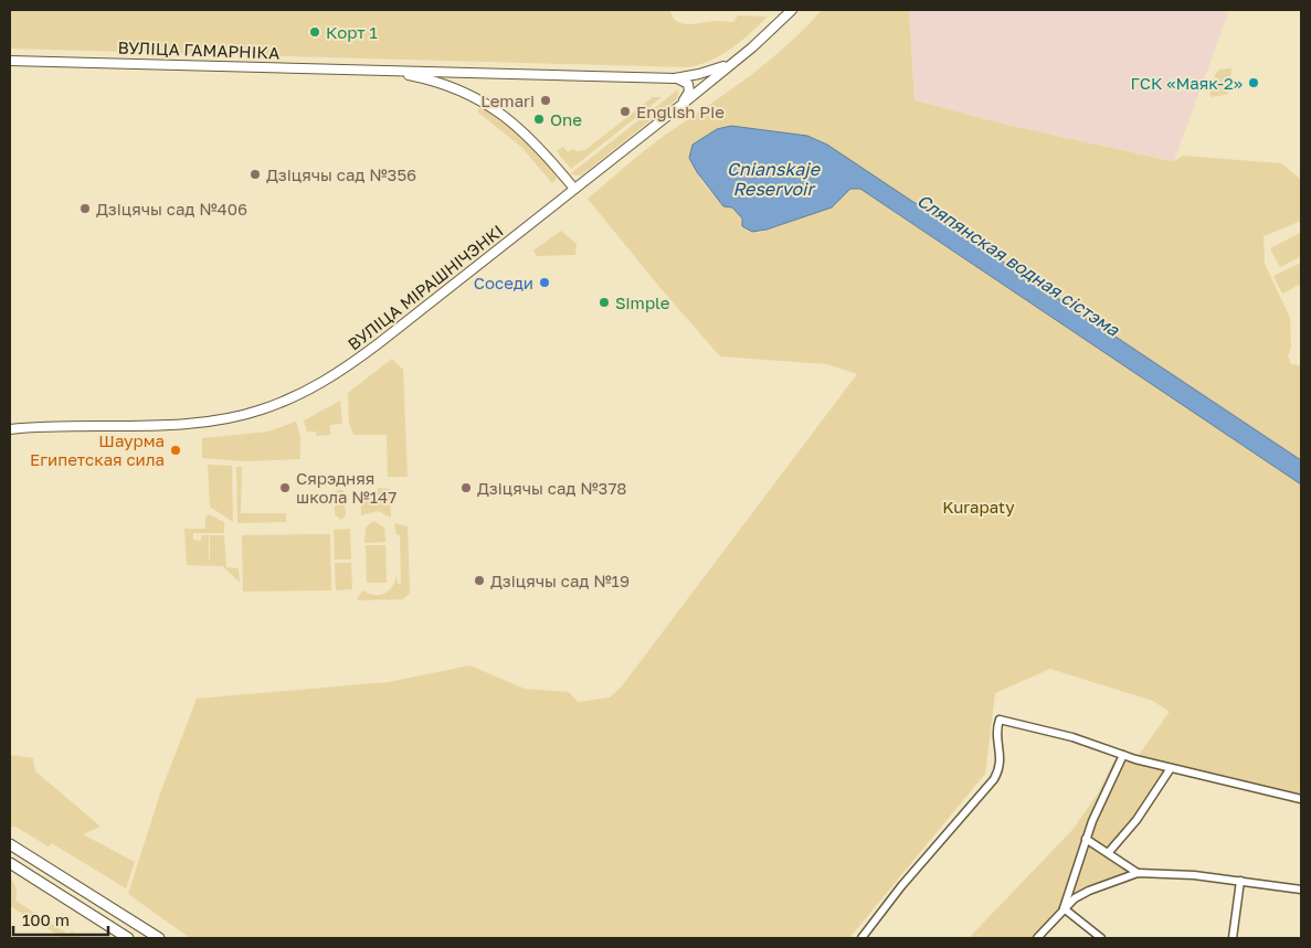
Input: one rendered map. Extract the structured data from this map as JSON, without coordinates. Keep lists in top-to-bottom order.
{
  "streets": {
    "main road": ["ВУЛІЦА ГАМАРНІКА", "ВУЛІЦА МІРАШНІЧЭНКІ"]
  },
  "crossings": [
    ["ВУЛІЦА ГАМАРНІКА", "ВУЛІЦА МІРАШНІЧЭНКІ"]
  ],
  "water": ["Cnianskaje Reservoir", "Сляпянская водная сістэма"],
  "parks": ["Kurapaty"],
  "places": [
    "Корт 1",
    "ГСК «Маяк-2»",
    "Lemari",
    "English Pie",
    "One",
    "Дзіцячы сад №356",
    "Дзіцячы сад №406",
    "Соседи",
    "Simple",
    "Шаурма Египетская сила",
    "Сярэдняя школа №147",
    "Дзіцячы сад №378",
    "Дзіцячы сад №19"
  ],
  "scale_bar": "100 m"
}
